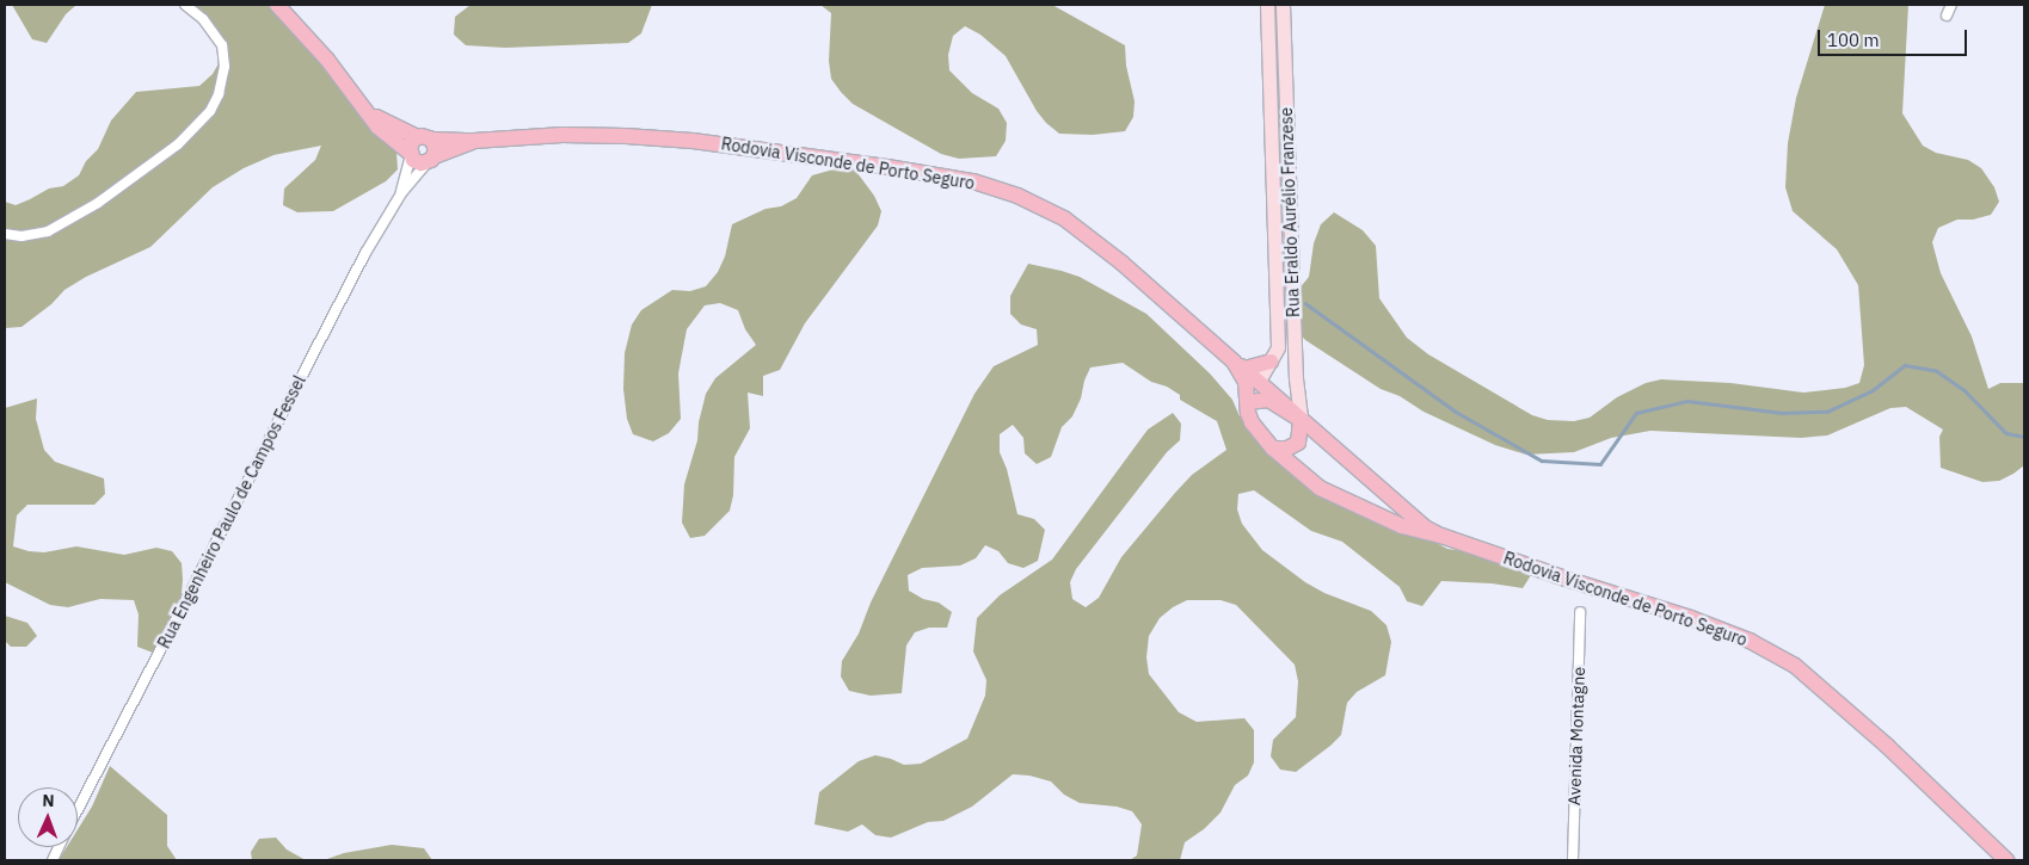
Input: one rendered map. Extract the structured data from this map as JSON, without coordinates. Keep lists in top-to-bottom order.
{
  "streets": {
    "main road": ["Rodovia Visconde de Porto Seguro", "Rua Eraldo Aurélio Franzese"],
    "street": ["Rua Engenheiro Paulo de Campos Fessel", "Avenida Montagne"]
  },
  "crossings": [
    ["Rodovia Visconde de Porto Seguro", "Rua Eraldo Aurélio Franzese"],
    ["Rodovia Visconde de Porto Seguro", "Rua Engenheiro Paulo de Campos Fessel"]
  ],
  "scale_bar": "100 m",
  "north": "top"
}
